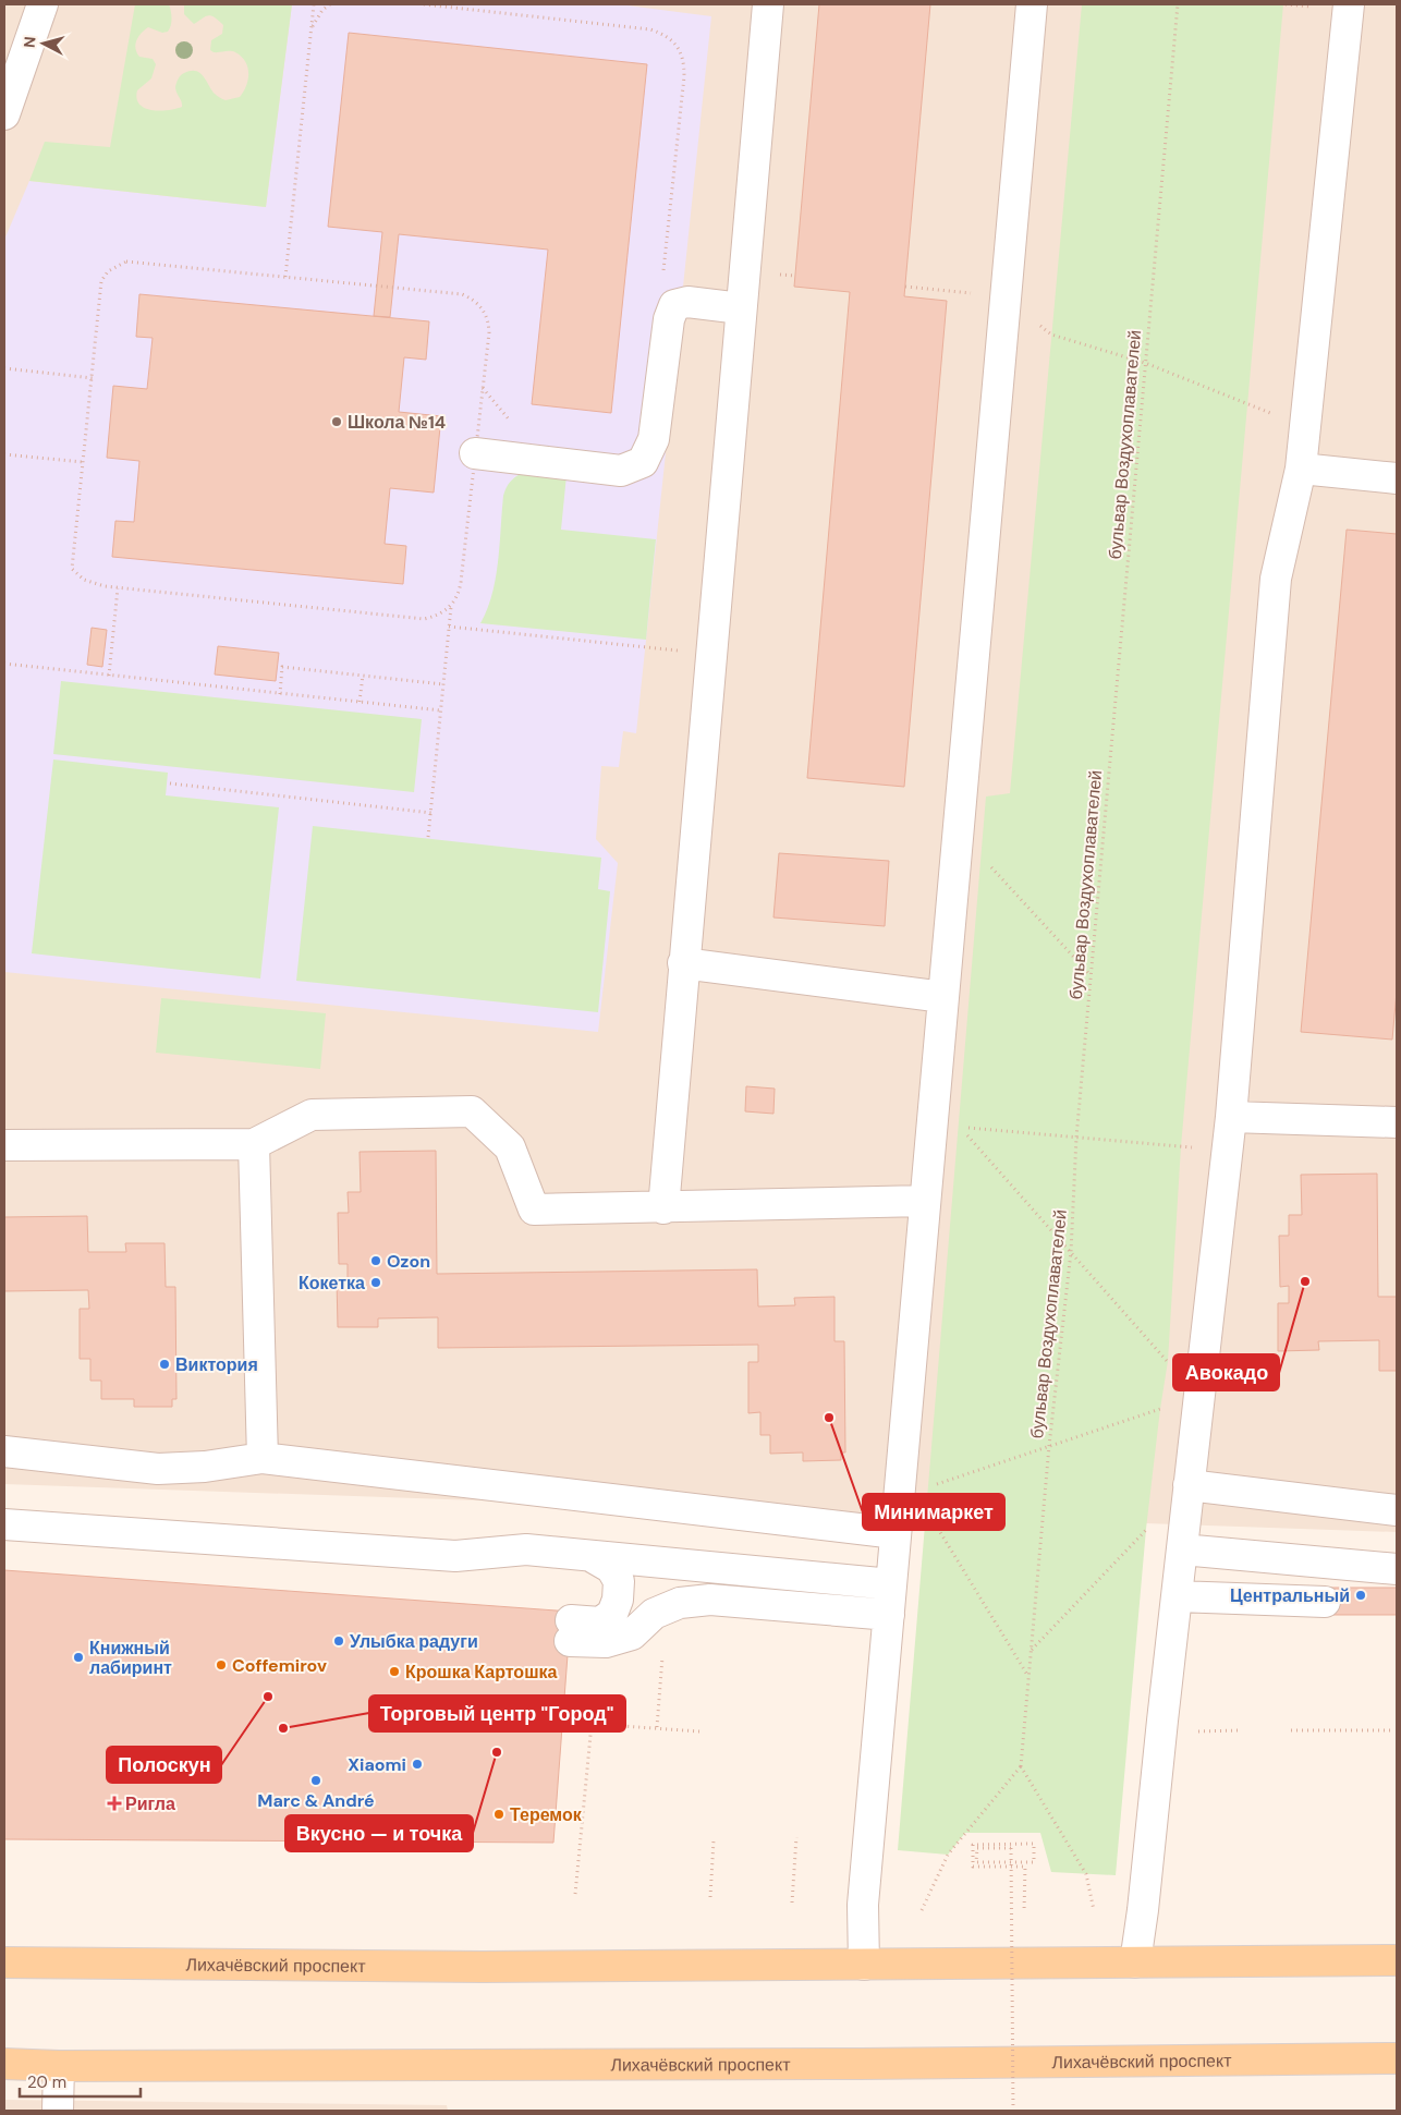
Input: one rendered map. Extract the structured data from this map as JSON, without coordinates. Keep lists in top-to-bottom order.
{
  "streets": {
    "main road": ["Лихачёвский проспект"],
    "path": ["бульвар Воздухоплавателей"]
  },
  "places": {
    "other": [
      "Школа №14",
      "Ozon",
      "Авокадо",
      "Кокетка",
      "Виктория",
      "Минимаркет",
      "Центральный",
      "Улыбка радуги",
      "Книжный лабиринт",
      "Coffemirov",
      "Крошка Картошка",
      "Полоскун",
      "Торговый центр \"Город\"",
      "Вкусно — и точка",
      "Xiaomi",
      "Marc & André",
      "Теремок"
    ],
    "health": ["Ригла"]
  },
  "scale_bar": "20 m",
  "north": "left"
}
